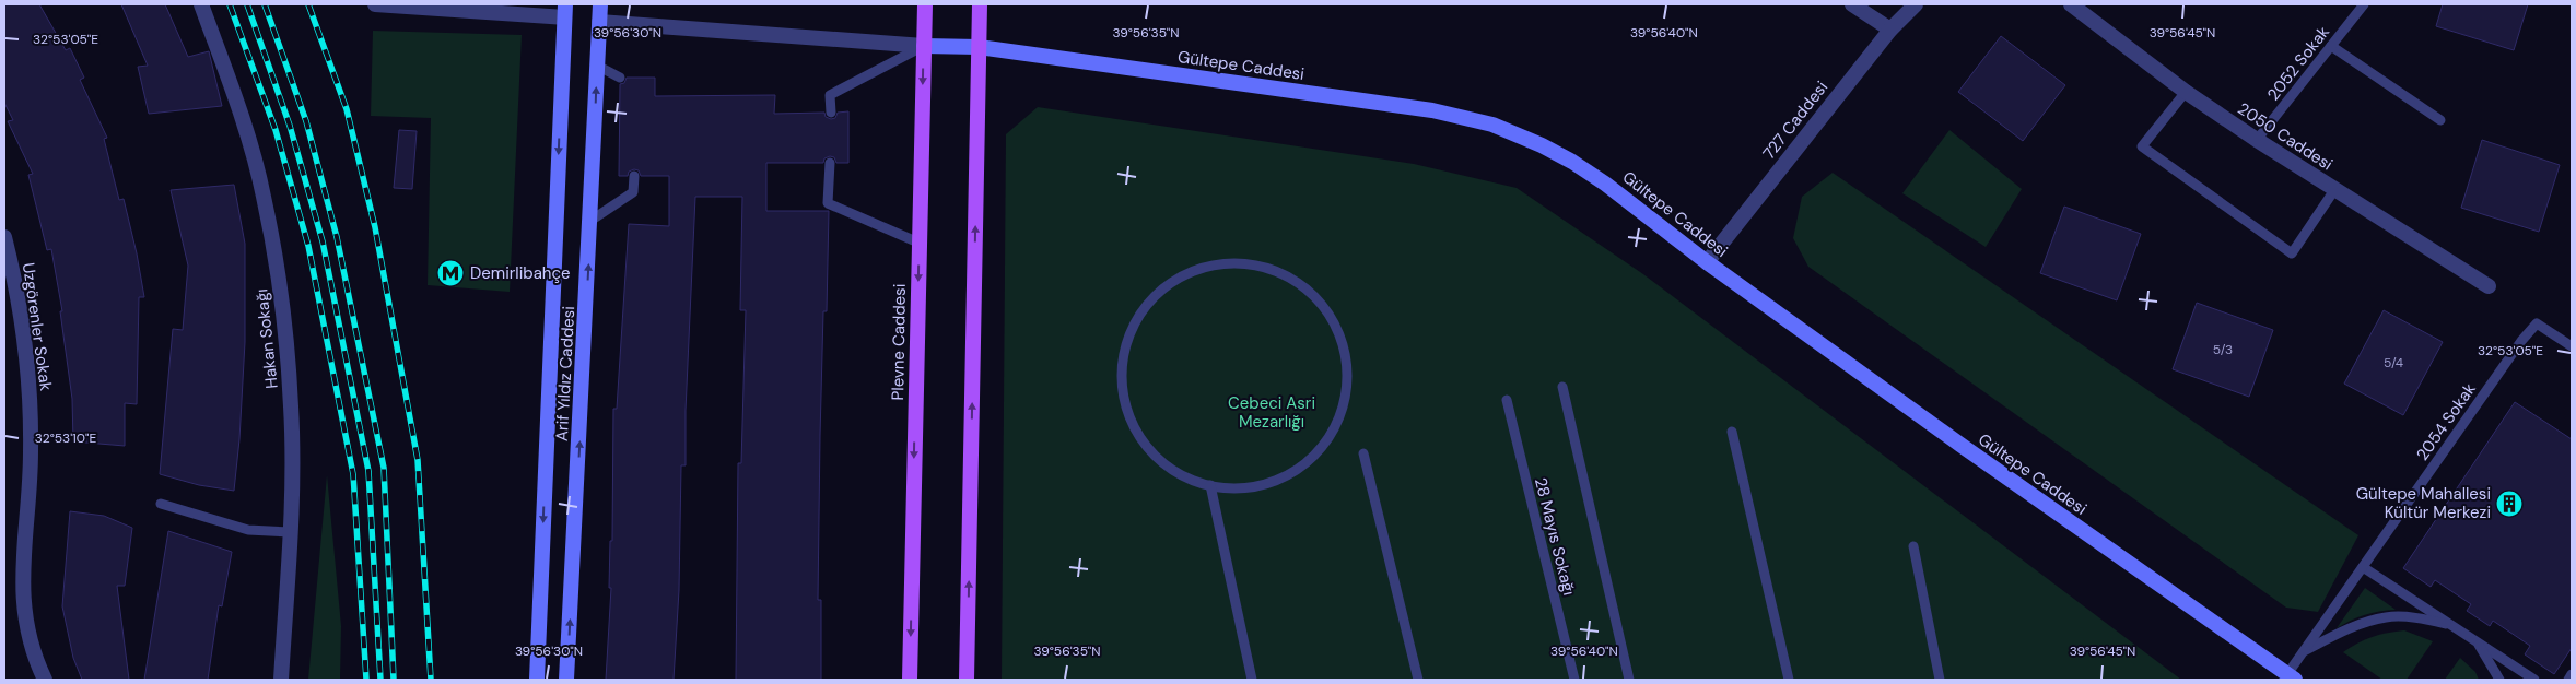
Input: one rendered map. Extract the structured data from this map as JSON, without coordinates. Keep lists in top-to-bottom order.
{
  "streets": {
    "main road": ["Gültepe Caddesi", "Plevne Caddesi", "Arif Yıldız Caddesi"],
    "street": [
      "727 Caddesi",
      "2050 Caddesi",
      "Uzgörenler Sokak",
      "Hakan Sokağı"
    ],
    "lane": ["2052 Sokak", "2054 Sokak", "28 Mayıs Sokağı"]
  },
  "crossings": [
    ["2052 Sokak", "2050 Caddesi"],
    ["Gültepe Caddesi", "727 Caddesi"],
    ["Gültepe Caddesi", "Plevne Caddesi"],
    ["Gültepe Caddesi", "2054 Sokak"]
  ],
  "parks": ["Cebeci Asri Mezarlığı"],
  "places": {
    "metro station": ["Demirlibahçe"],
    "building": ["Gültepe Mahallesi Kültür Merkezi"]
  },
  "house_numbers": ["5/3", "5/4"],
  "coordinates": [
    "39°56'30\"N",
    "39°56'35\"N",
    "39°56'40\"N",
    "39°56'45\"N",
    "32°53'05\"E",
    "32°53'10\"E"
  ]
}
